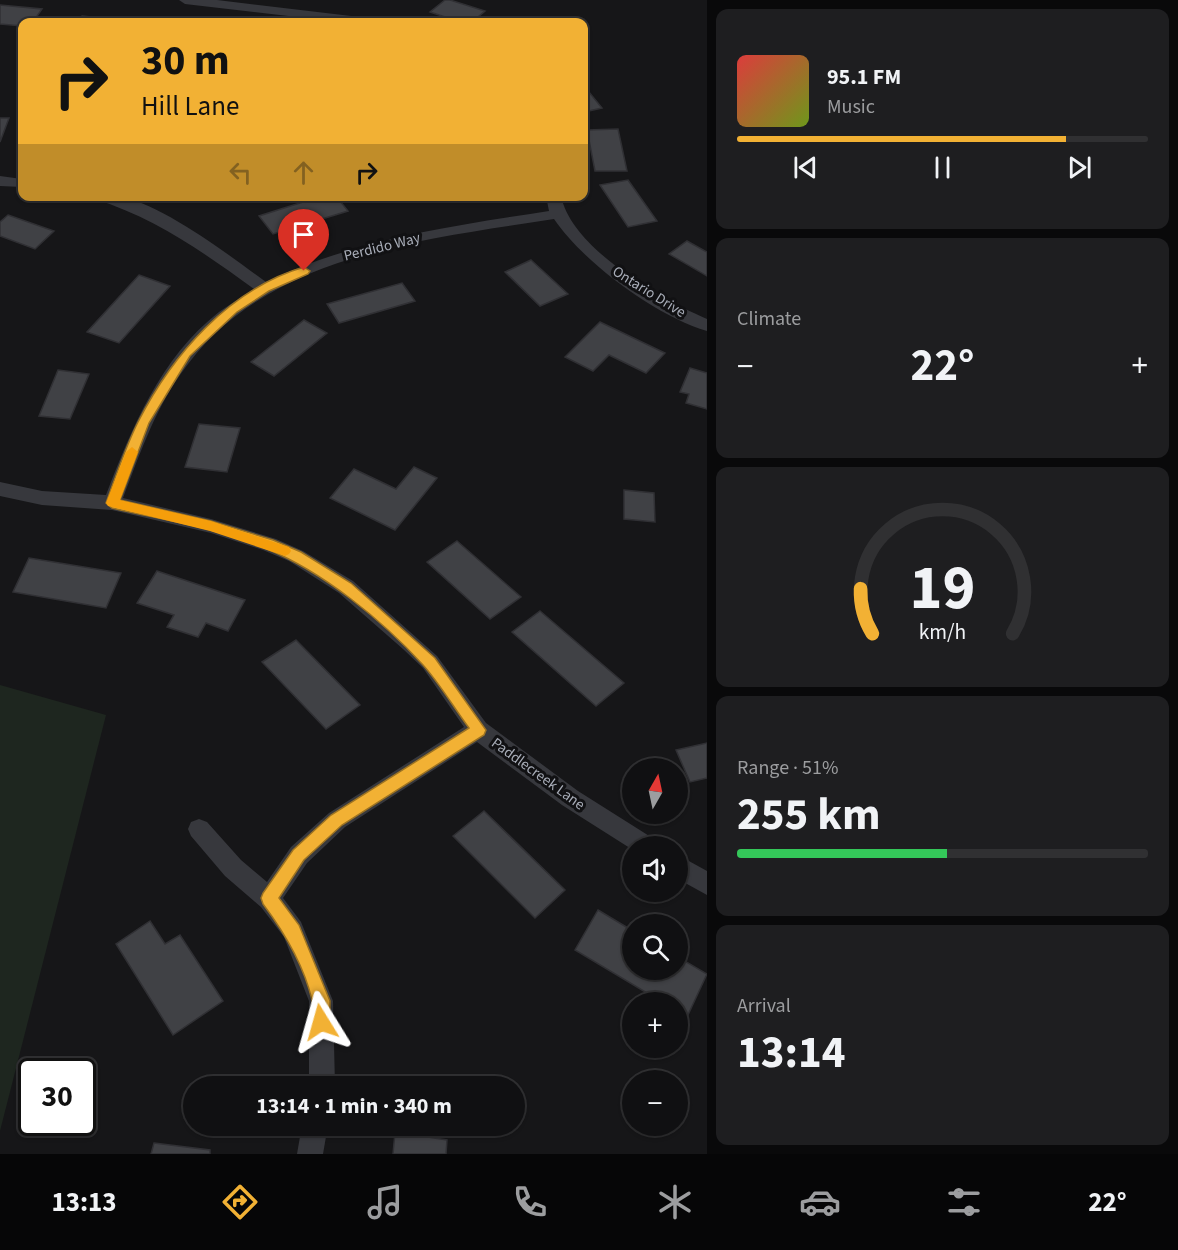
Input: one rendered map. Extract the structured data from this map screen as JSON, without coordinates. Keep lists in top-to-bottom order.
{
  "streets": {
    "street": ["Perdido Way", "Ontario Drive", "Paddlecreek Lane"]
  },
  "crossings": [
    ["Perdido Way", "Ontario Drive"],
    ["Perdido Way", "Paddlecreek Lane"]
  ],
  "north": "top",
  "page": {
    "turn": ["30 m", "Hill Lane"],
    "song": ["95.1 FM", "Music"],
    "tile": [
      "Climate",
      ["Range · 51%", "255 km"],
      ["Arrival", "13:14"]
    ],
    "heat": ["−", "22°", "+"],
    "map_buttons": ["+", "−"],
    "limit": "30",
    "trip": "13:14 · 1 min · 340 m",
    "tabs": ["13:13", "22°"],
    "gauge": ["19", "km/h"]
  }
}
